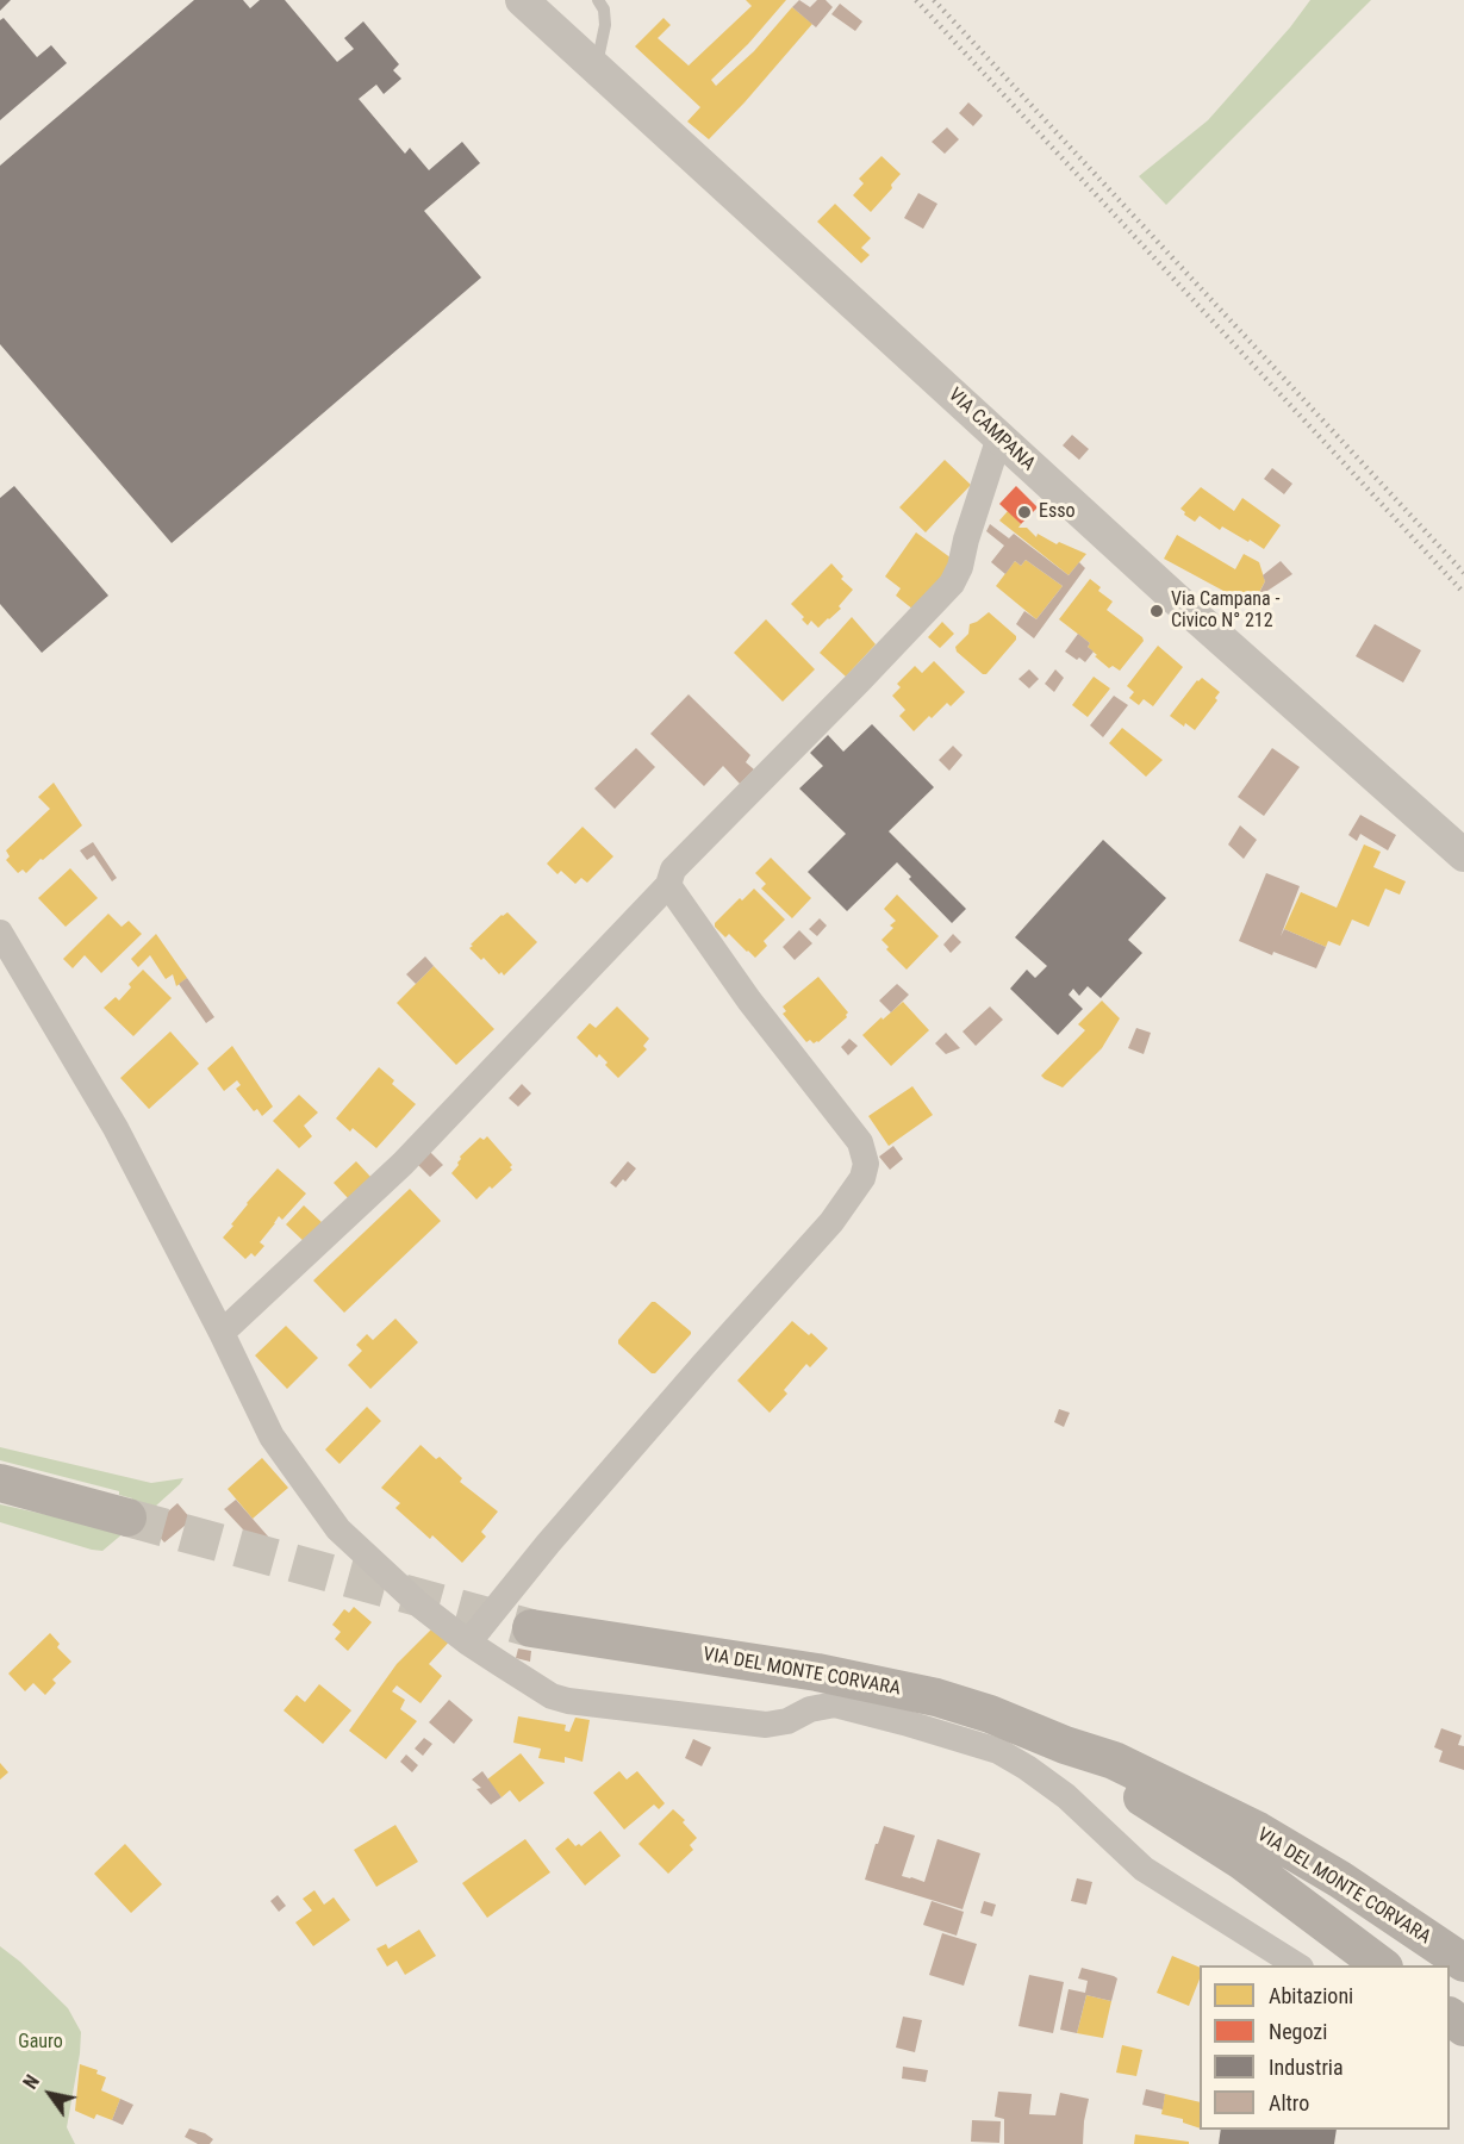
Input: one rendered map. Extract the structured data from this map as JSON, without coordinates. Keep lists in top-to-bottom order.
{
  "streets": {
    "main road": ["VIA DEL MONTE CORVARA"],
    "street": ["VIA CAMPANA"]
  },
  "parks": ["Gauro"],
  "places": ["Esso", "Via Campana - Civico N° 212"],
  "legend": [
    "Abitazioni",
    "Negozi",
    "Industria",
    "Altro"
  ],
  "north": "top left"
}
